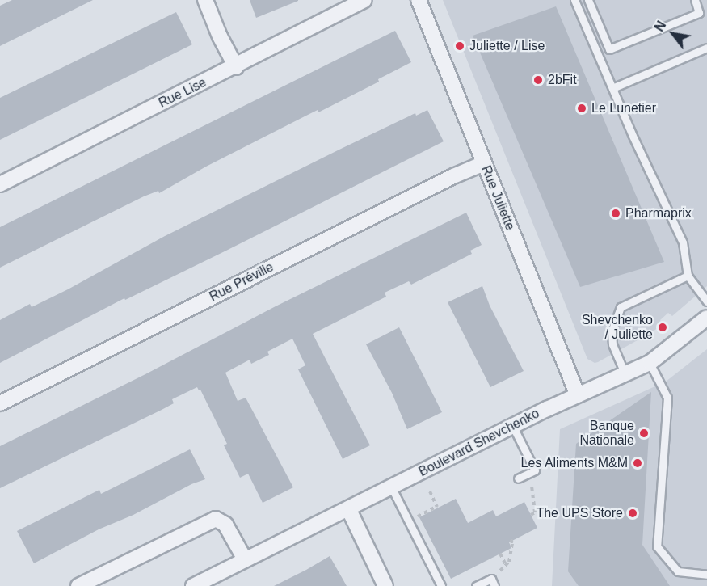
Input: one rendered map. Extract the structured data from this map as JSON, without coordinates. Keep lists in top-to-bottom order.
{
  "streets": {
    "street": [
      "Rue Lise",
      "Rue Juliette",
      "Rue Préville",
      "Boulevard Shevchenko"
    ]
  },
  "crossings": [
    ["Rue Juliette", "Rue Préville"],
    ["Rue Juliette", "Boulevard Shevchenko"]
  ],
  "places": [
    "Juliette / Lise",
    "2bFit",
    "Le Lunetier",
    "Pharmaprix",
    "Shevchenko / Juliette",
    "Banque Nationale",
    "Les Aliments M&M",
    "The UPS Store"
  ],
  "north": "top left"
}
